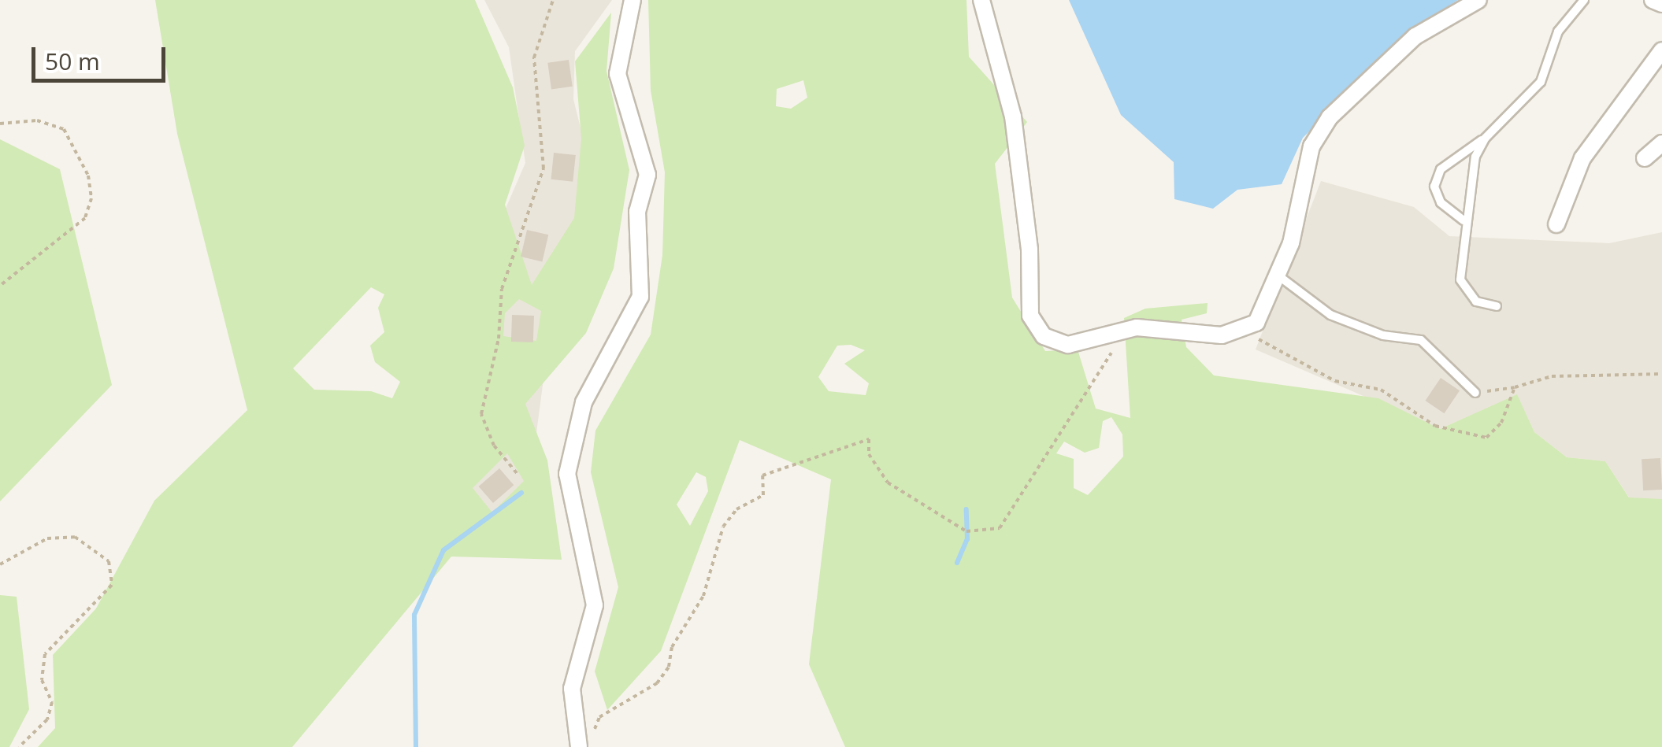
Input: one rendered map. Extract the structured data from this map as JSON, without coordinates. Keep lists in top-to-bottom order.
{
  "scale_bar": "50 m"
}
